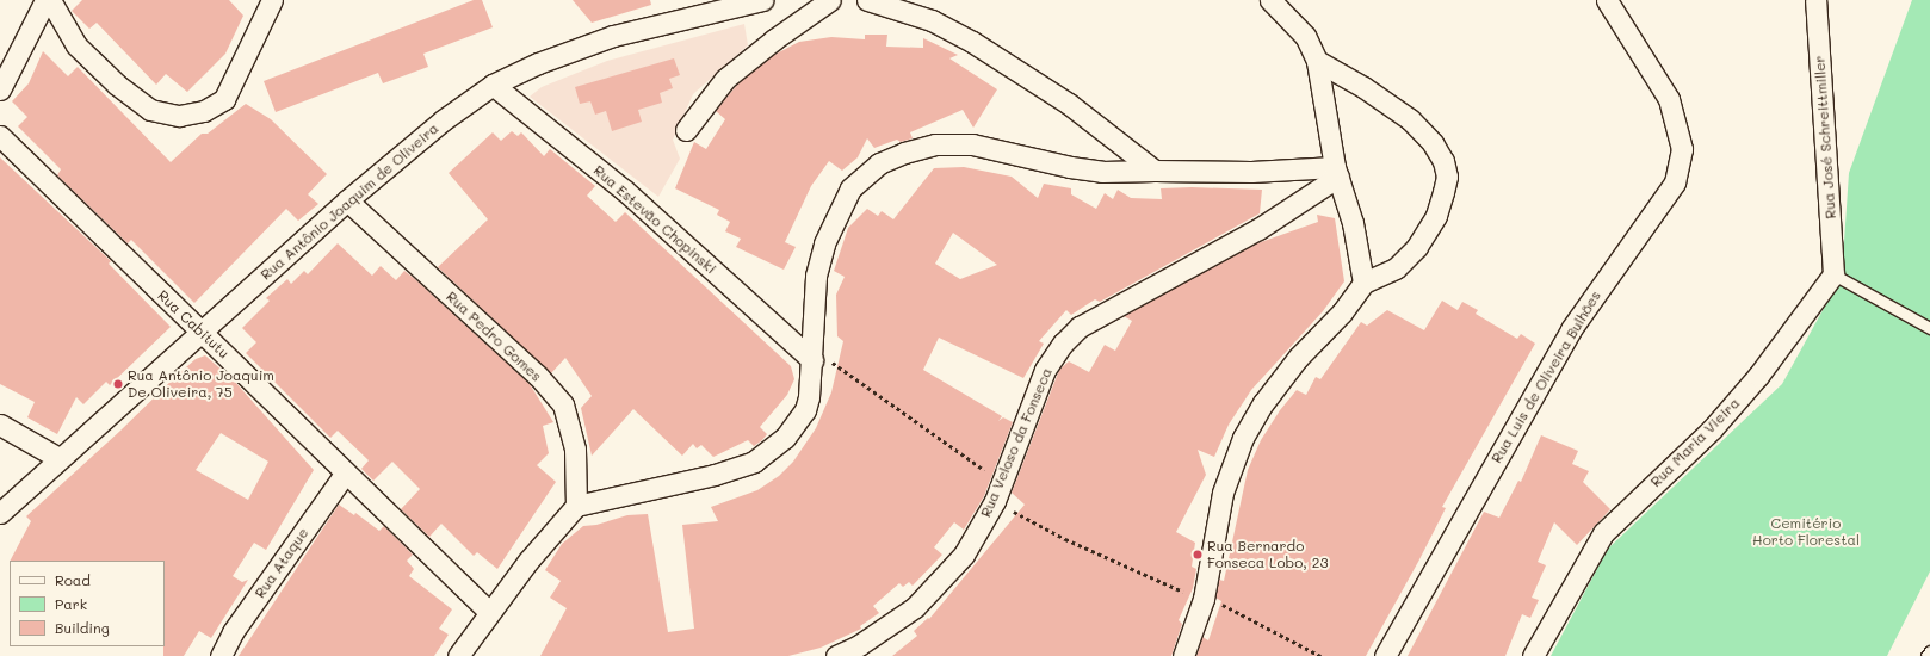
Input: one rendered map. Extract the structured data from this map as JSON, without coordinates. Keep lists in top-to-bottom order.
{
  "streets": {
    "street": [
      "Rua José Schreittmiller",
      "Rua Antônio Joaquim de Oliveira",
      "Rua Estevão Chopinski",
      "Rua Cabitutu",
      "Rua Pedro Gomes",
      "Rua Luis de Oliveira Bulhões",
      "Rua Veloso da Fonseca",
      "Rua Maria Vieira",
      "Rua Ataque"
    ]
  },
  "crossings": [
    ["Rua José Schreittmiller", "Rua Maria Vieira"],
    ["Rua Antônio Joaquim de Oliveira", "Rua Estevão Chopinski"],
    ["Rua Antônio Joaquim de Oliveira", "Rua Cabitutu"],
    ["Rua Antônio Joaquim de Oliveira", "Rua Pedro Gomes"],
    ["Rua Cabitutu", "Rua Ataque"]
  ],
  "parks": ["Cemitério Horto Florestal"],
  "places": ["Rua Antônio Joaquim De Oliveira, 75", "Rua Bernardo Fonseca Lobo, 23"],
  "legend": ["Road", "Park", "Building"]
}
